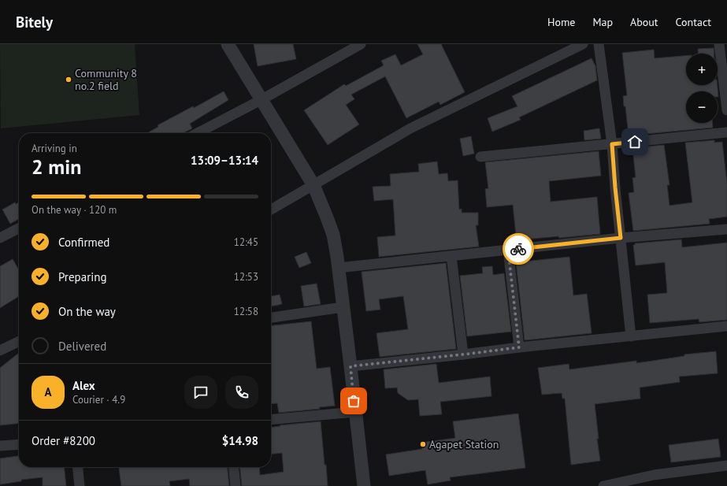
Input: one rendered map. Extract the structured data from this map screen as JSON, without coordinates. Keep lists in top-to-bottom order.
{
  "places": ["Community 8 no.2 field", "Agapet Station"],
  "page": {
    "header": "Bitely",
    "nav": [
      "Home",
      "Map",
      "About",
      "Contact"
    ],
    "map_buttons": ["+", "−"],
    "heading": ["2 min", "Arriving in", "13:09–13:14"],
    "panel": [
      "Alex",
      "Courier · 4.9",
      "Order #8200",
      "$14.98"
    ],
    "bar": "On the way · 120 m",
    "list": [
      ["Confirmed", "12:45"],
      ["Preparing", "12:53"],
      ["On the way", "12:58"],
      "Delivered"
    ],
    "round": "A"
  }
}
